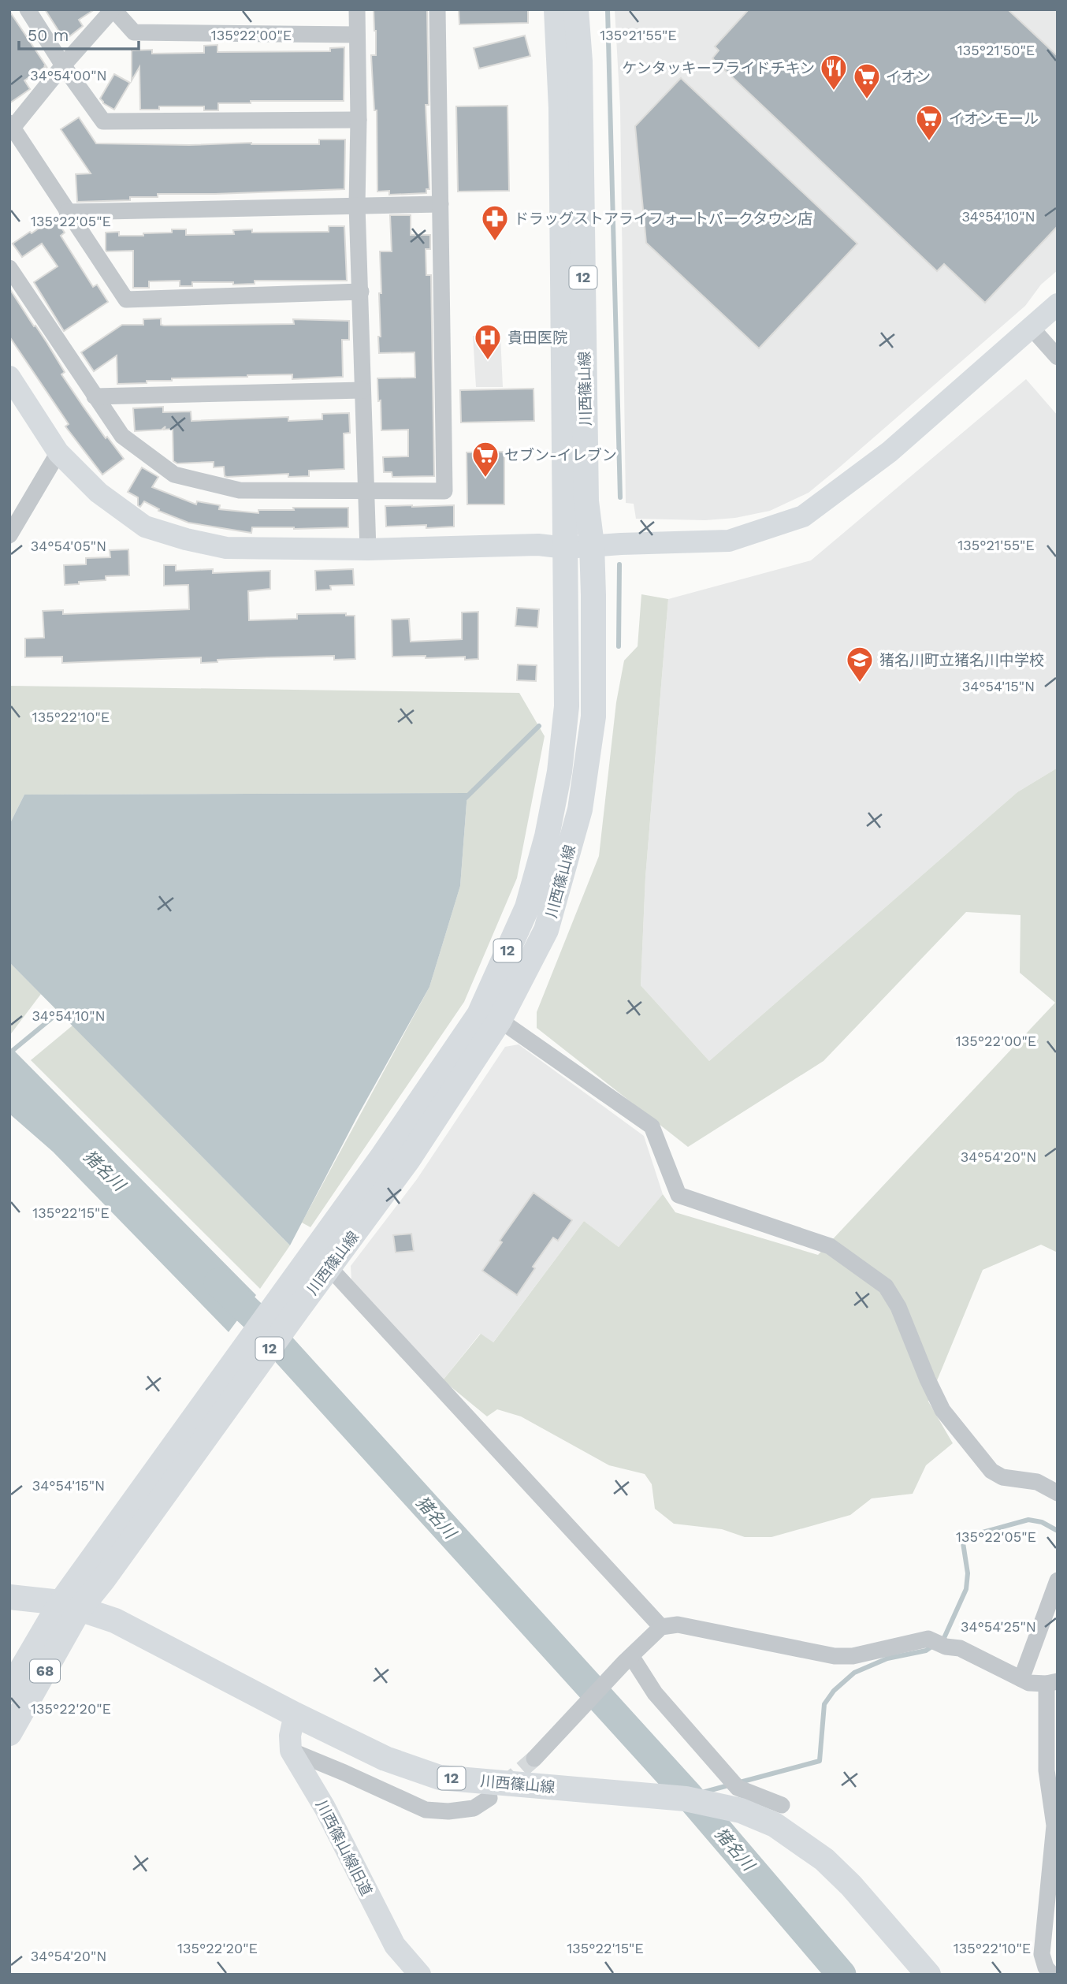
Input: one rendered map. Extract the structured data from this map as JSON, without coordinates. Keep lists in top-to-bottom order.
{
  "streets": {
    "main road": ["12", "川西篠山線", "68"],
    "street": ["川西篠山線旧道"]
  },
  "crossings": [
    ["川西篠山線", "68"]
  ],
  "water": ["猪名川"],
  "places": {
    "restaurant": ["ケンタッキーフライドチキン"],
    "supermarket": ["イオン", "イオンモール", "セブン-イレブン"],
    "pharmacy": ["ドラッグストアライフォートパークタウン店"],
    "hospital": ["貴田医院"],
    "school or university": ["猪名川町立猪名川中学校"]
  },
  "scale_bar": "50 m",
  "coordinates": [
    "135°22'00\"E",
    "135°21'55\"E",
    "135°21'50\"E",
    "34°54'00\"N",
    "34°54'10\"N",
    "135°22'05\"E",
    "34°54'05\"N",
    "34°54'15\"N",
    "135°22'10\"E",
    "34°54'20\"N",
    "135°22'15\"E",
    "34°54'25\"N",
    "135°22'20\"E"
  ]
}
